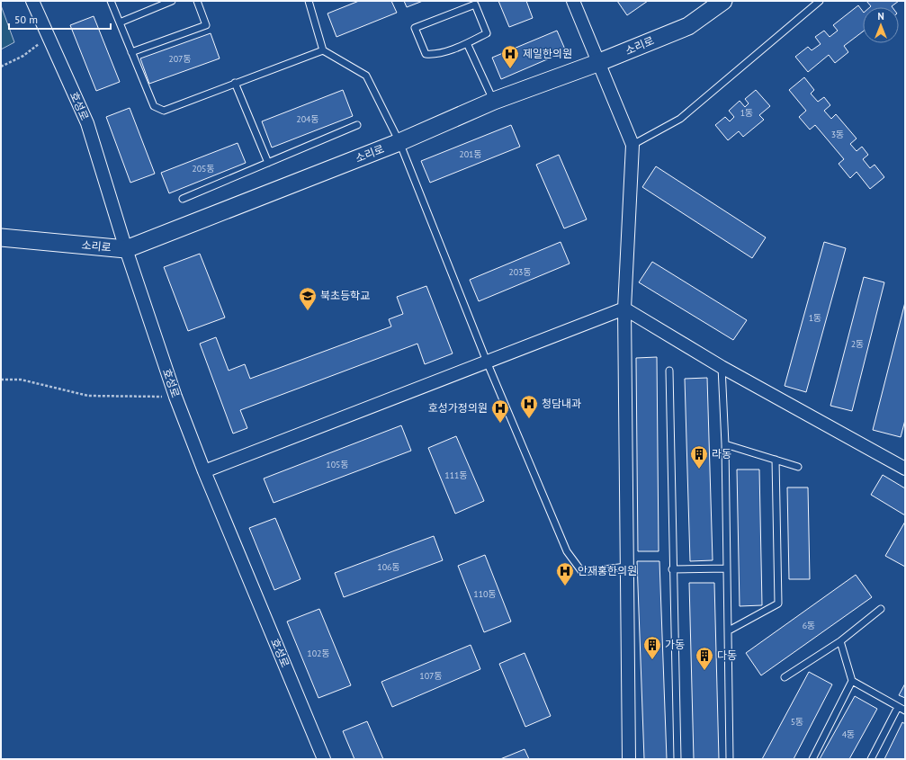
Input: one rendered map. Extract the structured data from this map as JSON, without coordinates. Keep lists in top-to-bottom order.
{
  "streets": {
    "street": ["소리로", "호성로"]
  },
  "crossings": [
    ["소리로", "호성로"]
  ],
  "places": {
    "hospital": [
      "제일한의원",
      "청담내과",
      "호성가정의원",
      "안재홍한의원"
    ],
    "school or university": ["북초등학교"],
    "building": ["라동", "가동", "다동"]
  },
  "house_numbers": [
    "207동",
    "1동",
    "204동",
    "3동",
    "201동",
    "205동",
    "203동",
    "1동",
    "2동",
    "105동",
    "111동",
    "106동",
    "110동",
    "6동",
    "102동",
    "107동",
    "5동",
    "4동"
  ],
  "scale_bar": "50 m",
  "north": "top"
}
